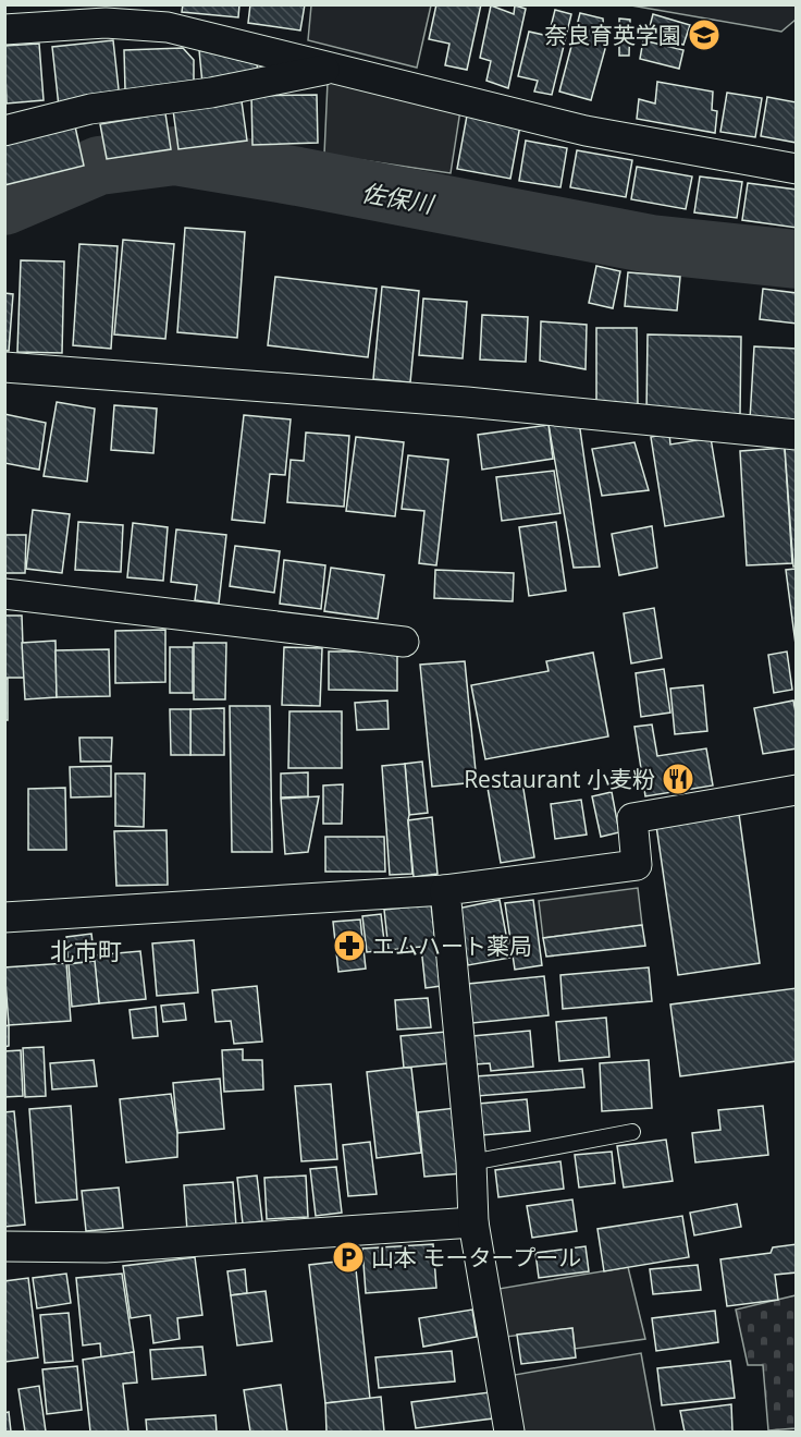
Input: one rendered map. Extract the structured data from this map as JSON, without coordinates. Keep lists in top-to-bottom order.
{
  "districts": ["北市町"],
  "water": ["佐保川"],
  "places": {
    "school or university": ["奈良育英学園"],
    "restaurant": ["Restaurant 小麦粉"],
    "pharmacy": ["エムハート薬局"],
    "parking": ["山本 モータープール"]
  }
}
